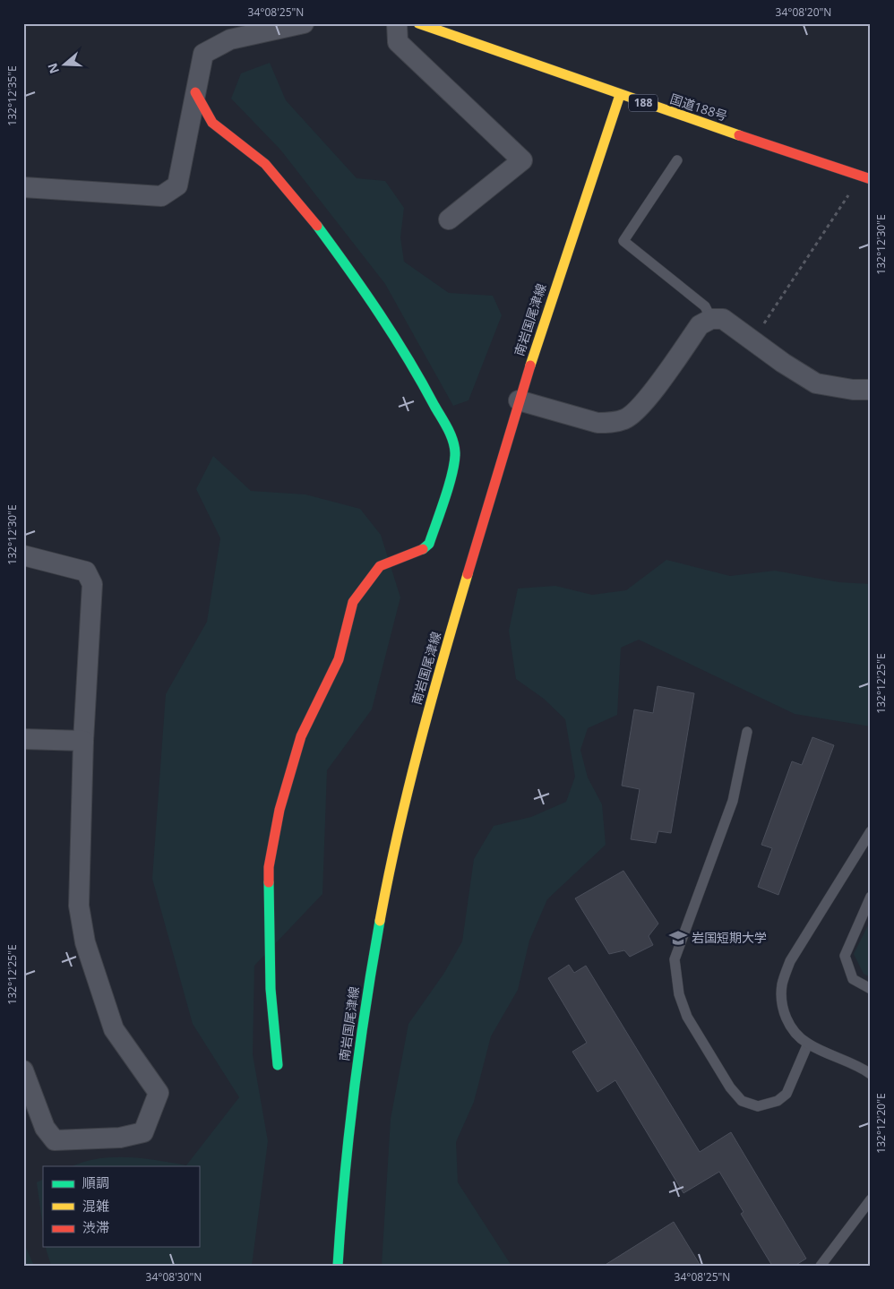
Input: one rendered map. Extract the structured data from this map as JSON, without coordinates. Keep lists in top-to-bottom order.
{
  "streets": {
    "main road": ["188", "国道188号", "南岩国尾津線"]
  },
  "crossings": [
    ["国道188号", "南岩国尾津線"]
  ],
  "places": {
    "school or university": ["岩国短期大学"]
  },
  "legend": ["順調", "混雑", "渋滞"],
  "north": "left",
  "coordinates": [
    "34°08'25\"N",
    "34°08'20\"N",
    "132°12'35\"E",
    "132°12'30\"E",
    "132°12'25\"E",
    "132°12'20\"E",
    "34°08'30\"N"
  ]
}
